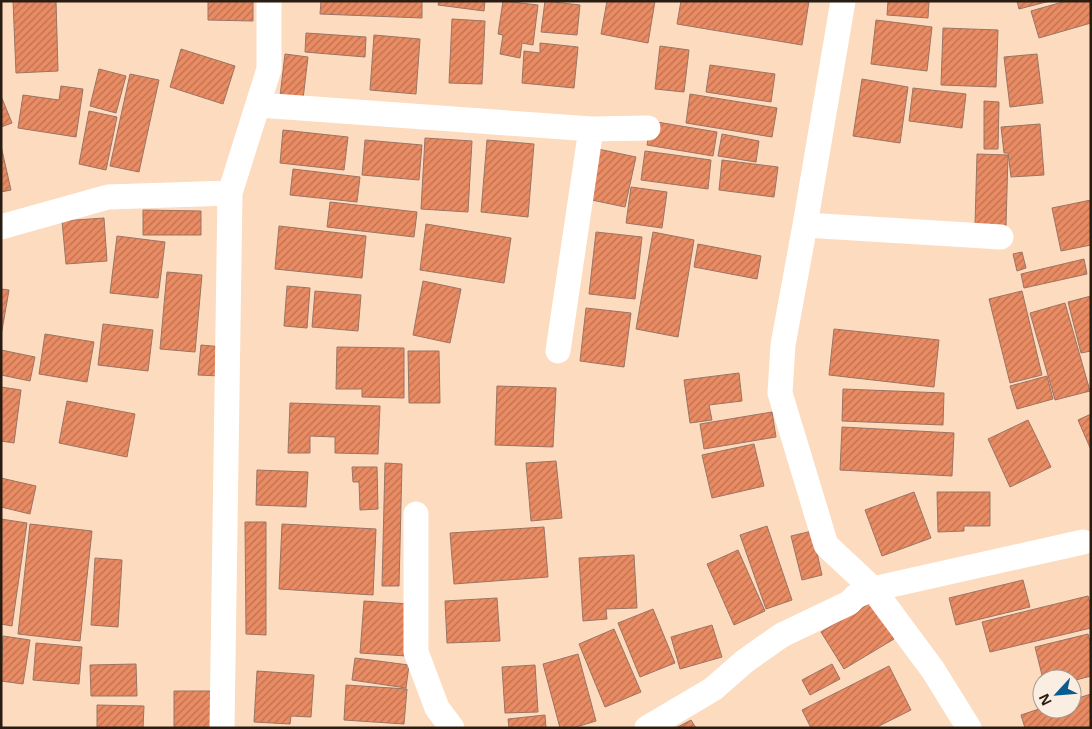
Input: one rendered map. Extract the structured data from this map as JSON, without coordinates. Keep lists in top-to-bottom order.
{
  "north": "bottom left"
}
